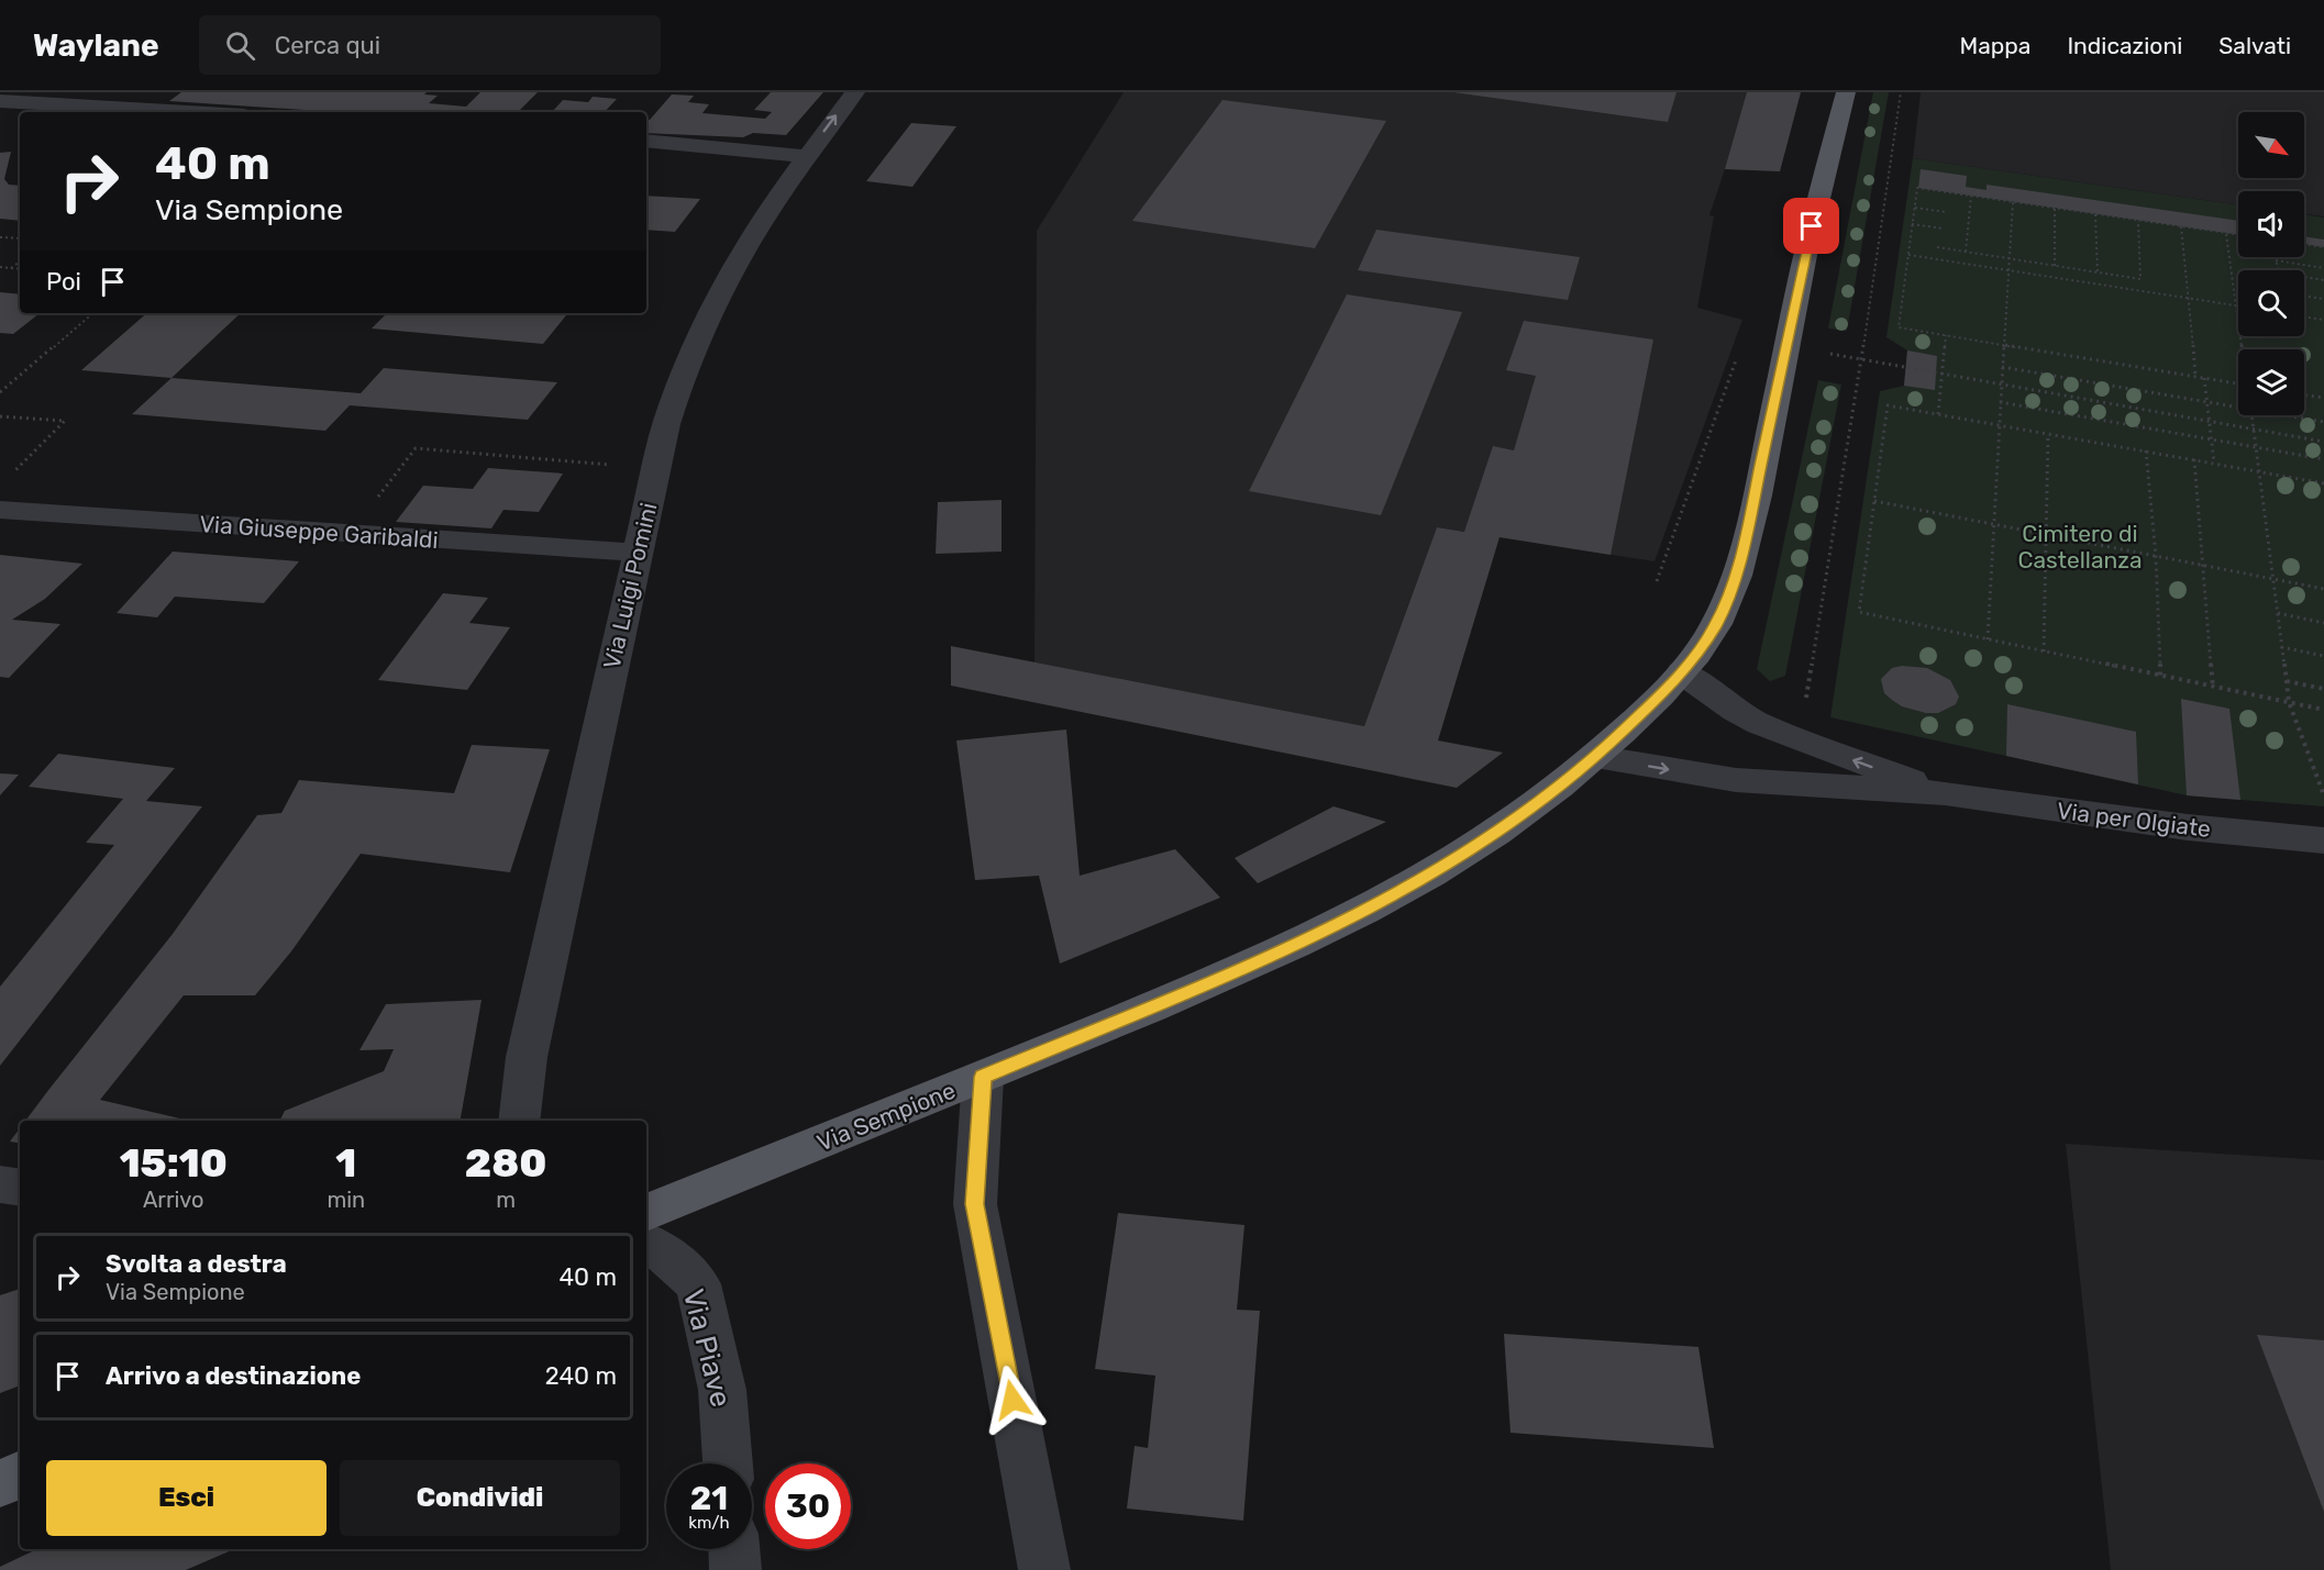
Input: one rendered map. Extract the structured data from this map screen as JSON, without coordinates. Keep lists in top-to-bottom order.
{
  "streets": {
    "main road": ["Via Sempione"],
    "street": [
      "Via Giuseppe Garibaldi",
      "Via Luigi Pomini",
      "Via per Olgiate",
      "Via Piave"
    ]
  },
  "crossings": [
    ["Via Giuseppe Garibaldi", "Via Luigi Pomini"],
    ["Via per Olgiate", "Via Sempione"]
  ],
  "parks": ["Cimitero di Castellanza"],
  "north": "bottom right",
  "page": {
    "header": "Waylane",
    "search": "Cerca qui",
    "nav": ["Mappa", "Indicazioni", "Salvati"],
    "turn": ["40 m", "Via Sempione"],
    "then": "Poi",
    "eta": [
      "15:10",
      "Arrivo",
      "1",
      "min",
      "280",
      "m"
    ],
    "list": [
      {
        "name": "Svolta a destra",
        "note": "Via Sempione",
        "value": "40 m"
      },
      {
        "name": "Arrivo a destinazione",
        "value": "240 m"
      }
    ],
    "buttons": ["Esci", "Condividi"],
    "speed": "21 km/h",
    "limit": "30"
  }
}
